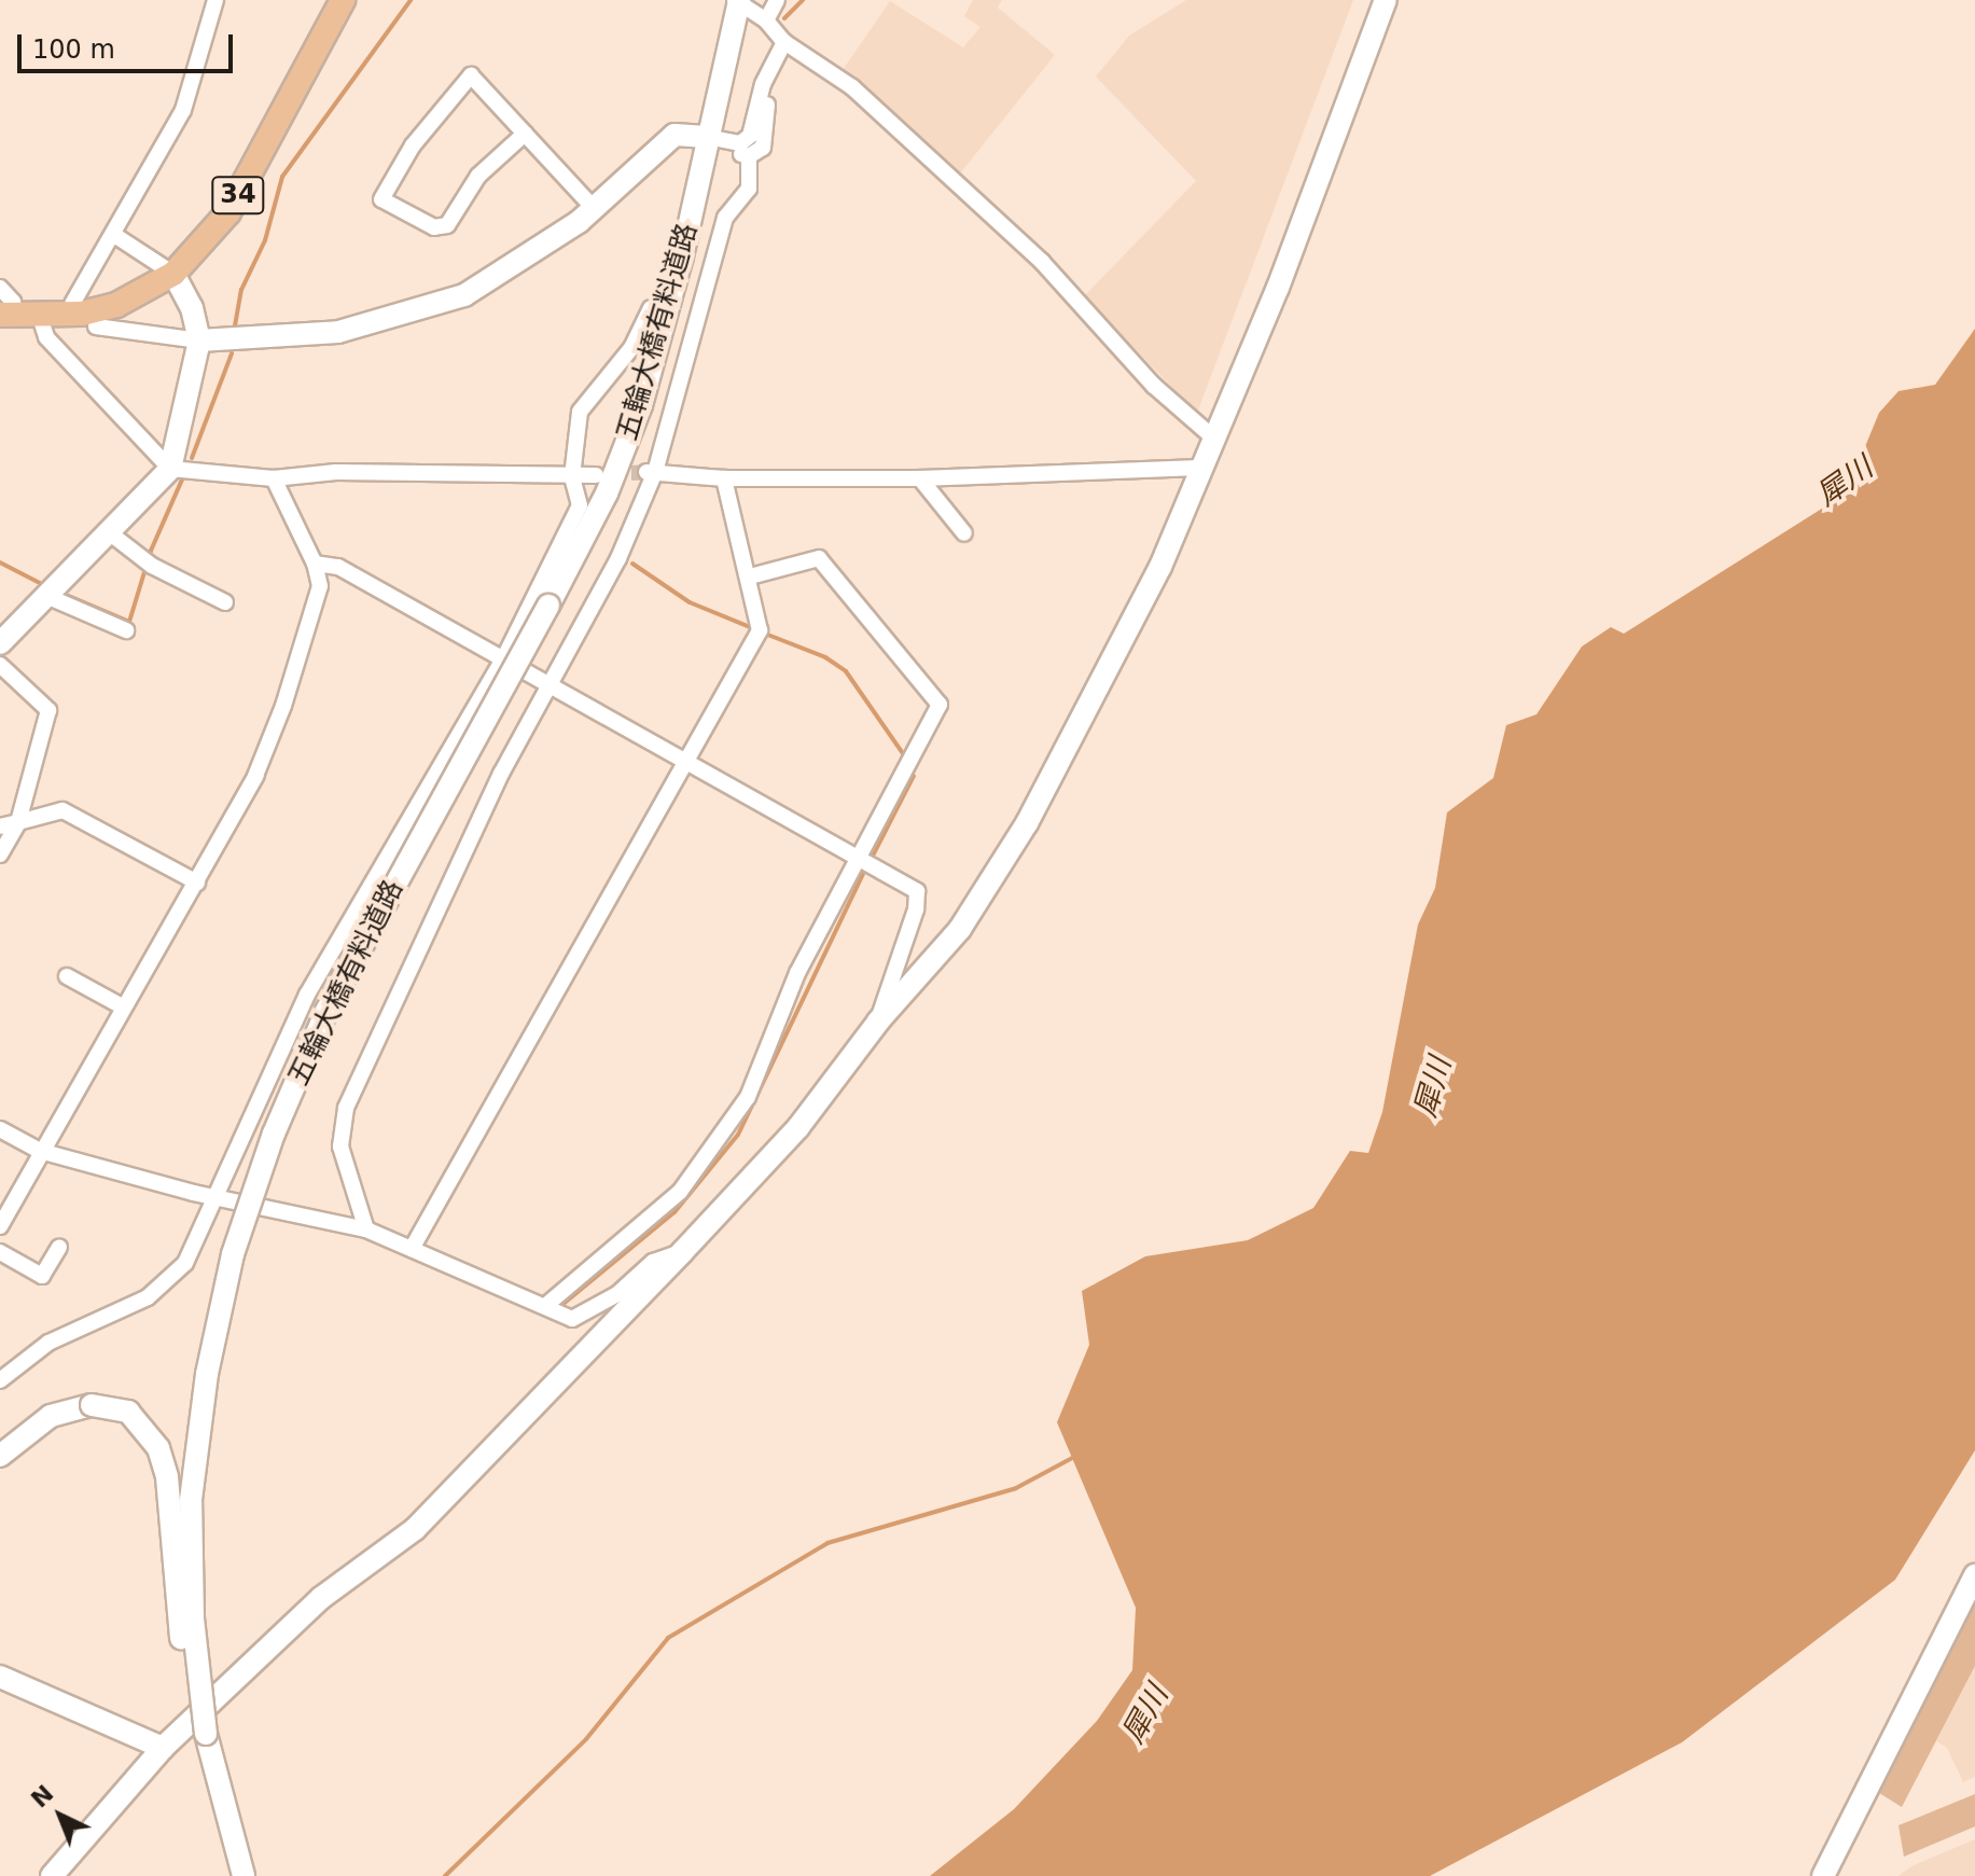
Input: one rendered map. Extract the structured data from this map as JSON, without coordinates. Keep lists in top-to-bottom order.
{
  "streets": {
    "main road": ["34", "五輪大橋有料道路"]
  },
  "water": ["犀川"],
  "scale_bar": "100 m",
  "north": "top left"
}
